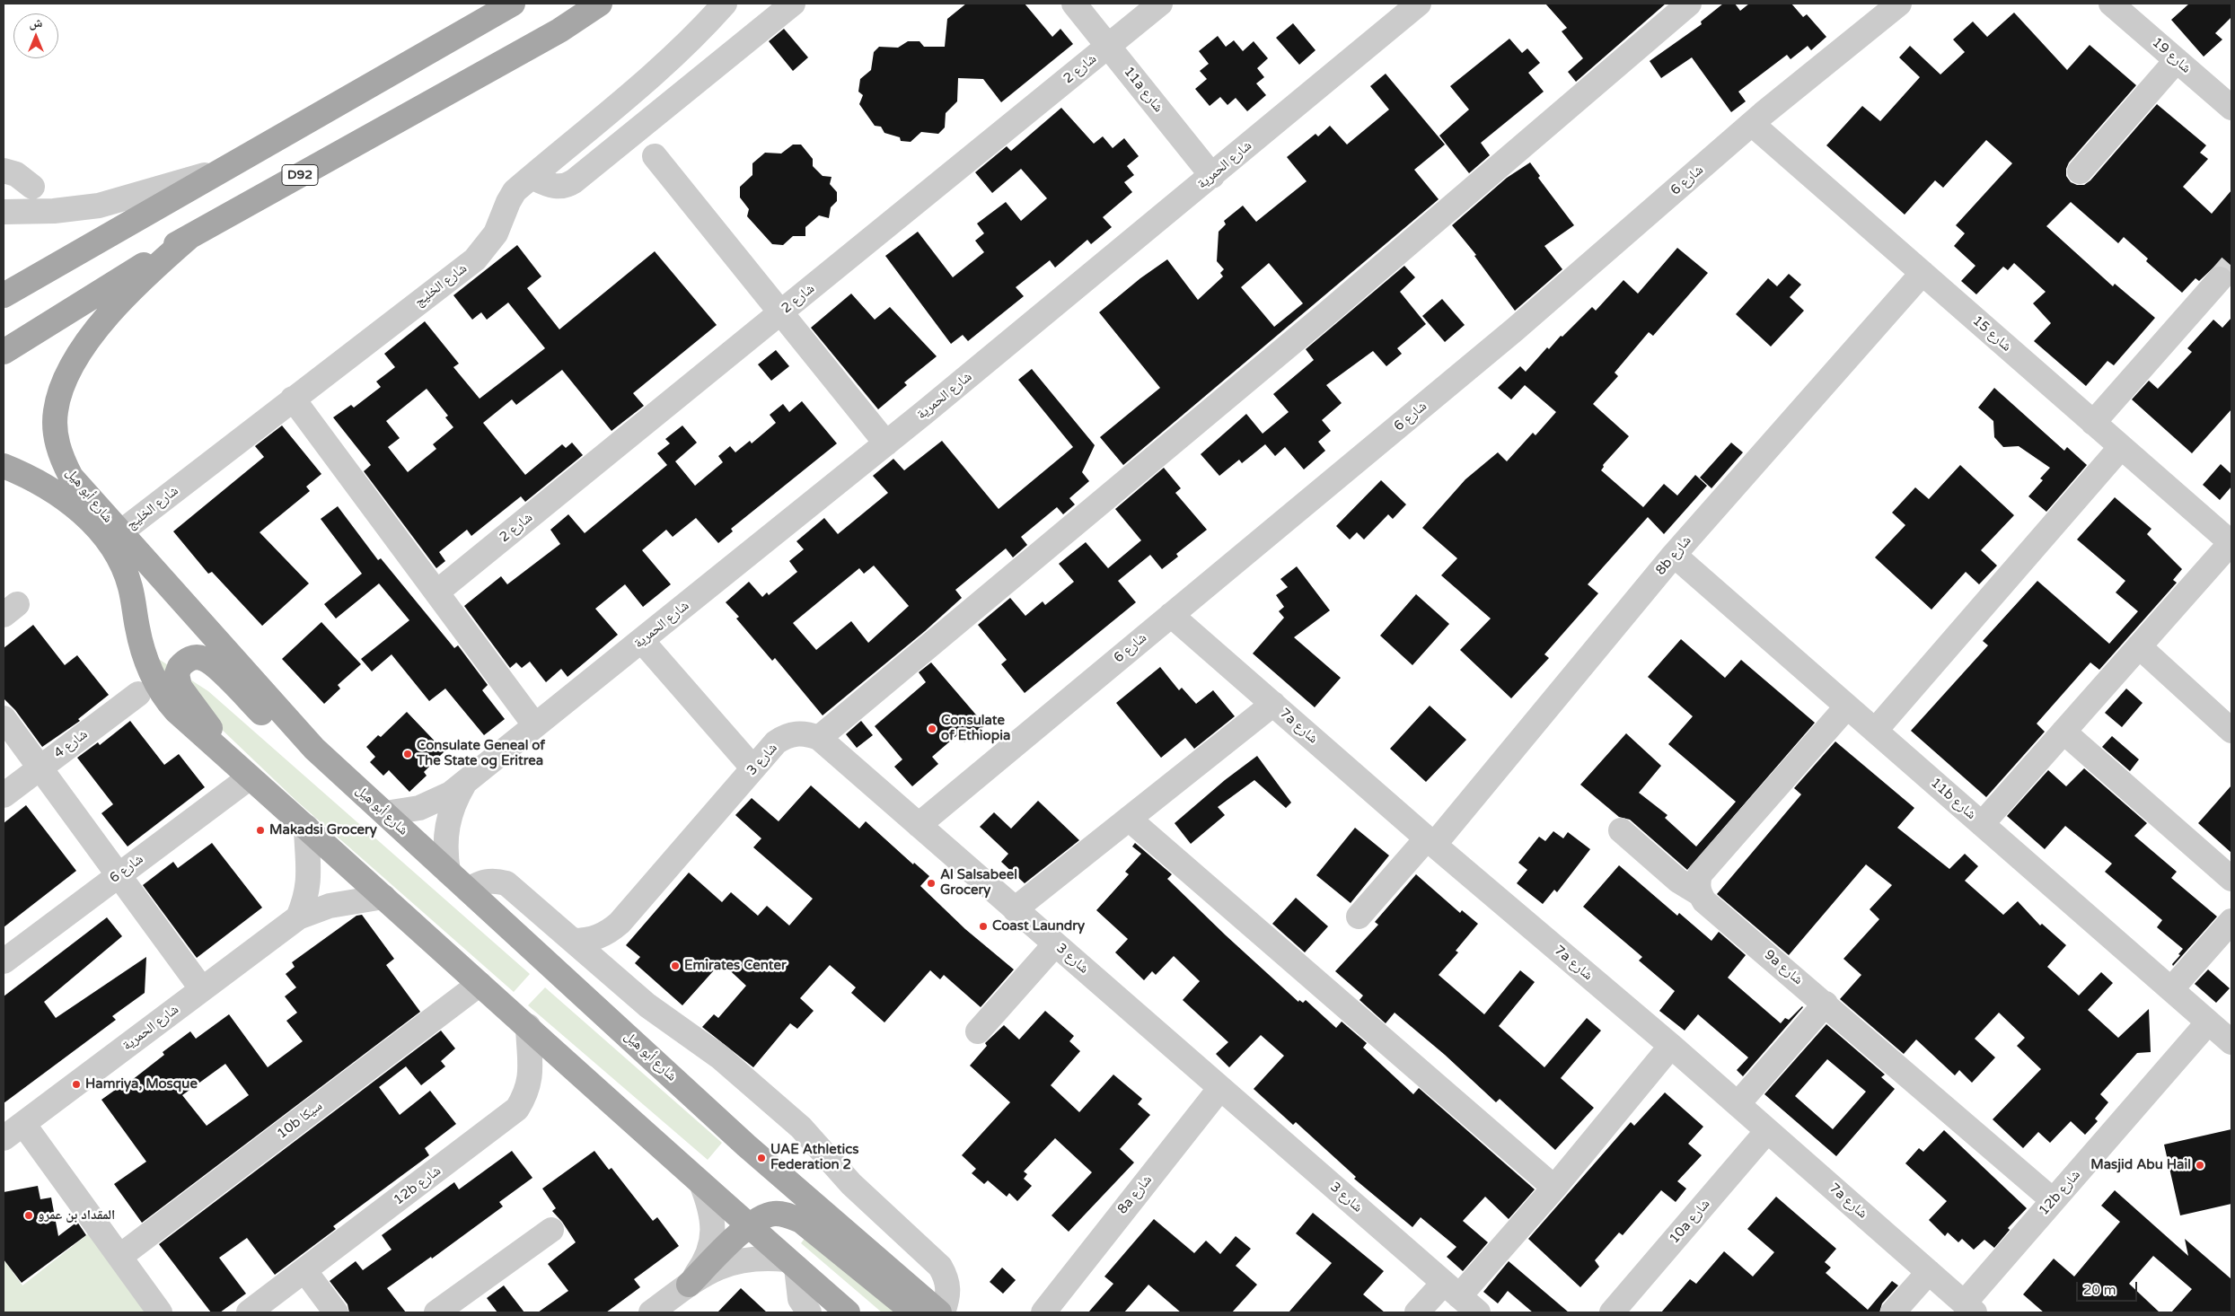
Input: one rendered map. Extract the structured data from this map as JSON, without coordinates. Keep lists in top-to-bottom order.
{
  "streets": {
    "main road": ["D92", "شارع أبو هيل"],
    "street": [
      "شارع 19",
      "شارع 2",
      "11a شارع",
      "شارع الحمرية",
      "شارع 6",
      "شارع الخليج",
      "شارع 15",
      "8b شارع",
      "7a شارع",
      "شارع 4",
      "شارع 3",
      "11b شارع",
      "9a شارع",
      "10b سيكا",
      "12b شارع",
      "8a شارع",
      "10a شارع"
    ]
  },
  "crossings": [
    ["شارع 2", "11a شارع"],
    ["11a شارع", "شارع الحمرية"],
    ["شارع الحمرية", "شارع أبو هيل"],
    ["D92", "شارع أبو هيل"],
    ["شارع 6", "شارع 15"],
    ["شارع 6", "شارع أبو هيل"],
    ["شارع 6", "7a شارع"],
    ["شارع 6", "شارع 3"],
    ["شارع الخليج", "شارع أبو هيل"],
    ["شارع 15", "8b شارع"],
    ["شارع أبو هيل", "10b سيكا"],
    ["شارع أبو هيل", "12b شارع"],
    ["8b شارع", "7a شارع"],
    ["8b شارع", "11b شارع"],
    ["7a شارع", "12b شارع"],
    ["7a شارع", "10a شارع"],
    ["شارع 3", "8a شارع"],
    ["11b شارع", "12b شارع"],
    ["9a شارع", "12b شارع"]
  ],
  "places": [
    "Consulate of Ethiopia",
    "Consulate Geneal of The State og Eritrea",
    "Makadsi Grocery",
    "Al Salsabeel Grocery",
    "Coast Laundry",
    "Emirates Center",
    "Hamriya, Mosque",
    "UAE Athletics Federation 2",
    "Masjid Abu Hail",
    "المقداد بن عمرو"
  ],
  "scale_bar": "20 m",
  "north": "top"
}
